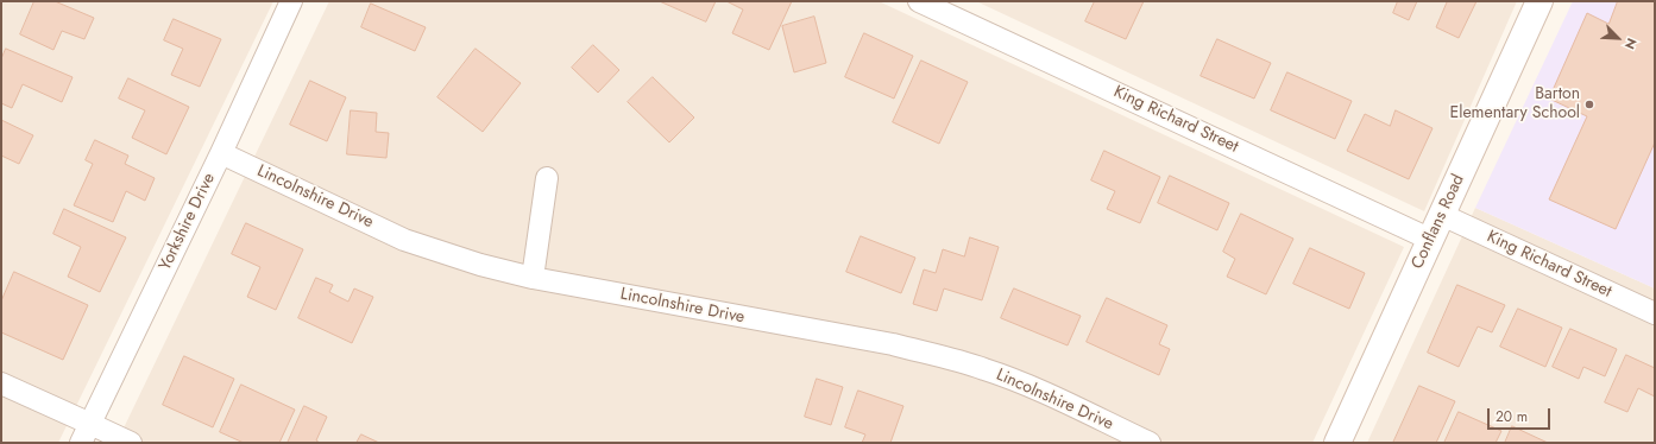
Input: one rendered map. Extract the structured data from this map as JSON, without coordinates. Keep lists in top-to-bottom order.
{
  "streets": {
    "main road": ["Conflans Road"],
    "street": ["King Richard Street", "Lincolnshire Drive", "Yorkshire Drive"]
  },
  "crossings": [
    ["King Richard Street", "Conflans Road"],
    ["Lincolnshire Drive", "Yorkshire Drive"]
  ],
  "places": ["Barton Elementary School"],
  "scale_bar": "20 m",
  "north": "bottom right"
}
